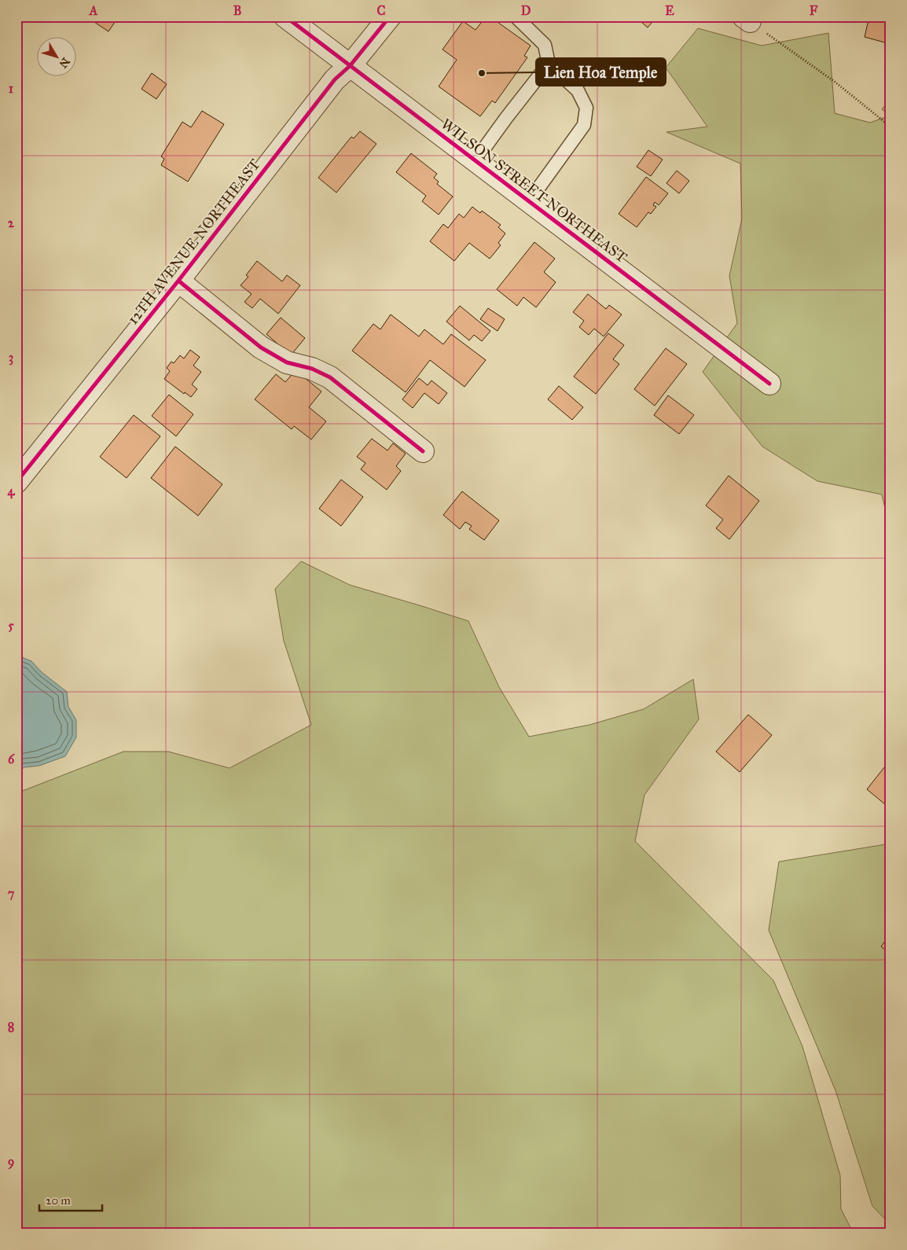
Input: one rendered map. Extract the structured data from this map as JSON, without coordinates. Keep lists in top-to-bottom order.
{
  "streets": {
    "street": ["WILSON STREET NORTHEAST", "12TH AVENUE NORTHEAST"]
  },
  "crossings": [
    ["WILSON STREET NORTHEAST", "12TH AVENUE NORTHEAST"]
  ],
  "places": ["Lien Hoa Temple"],
  "scale_bar": "20 m",
  "north": "bottom right",
  "grid": {
    "columns": [
      "A",
      "B",
      "C",
      "D",
      "E",
      "F"
    ],
    "rows": [
      "1",
      "2",
      "3",
      "4",
      "5",
      "6",
      "7",
      "8",
      "9"
    ]
  }
}
